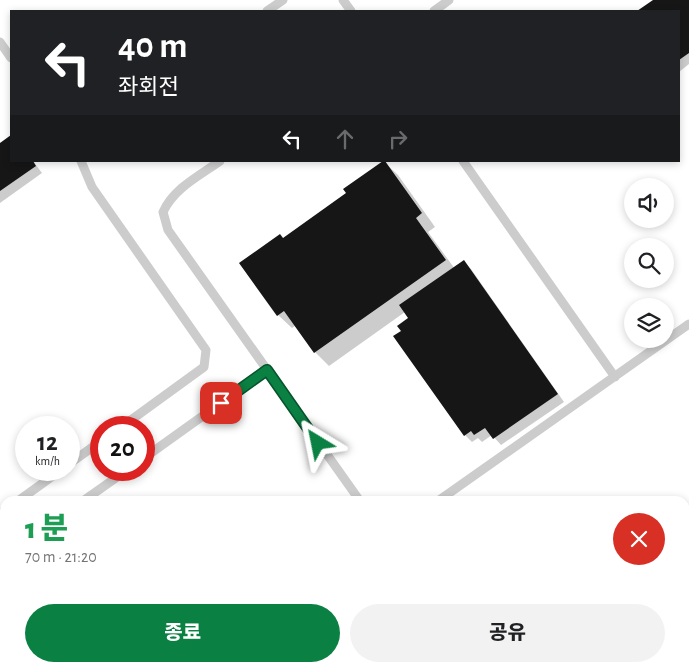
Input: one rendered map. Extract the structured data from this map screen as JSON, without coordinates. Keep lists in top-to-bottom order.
{
  "page": {
    "turn": ["40 m", "좌회전"],
    "speed": "12 km/h",
    "limit": "20",
    "heading": ["1 분", "70 m · 21:20"],
    "buttons": ["종료", "공유"]
  }
}
